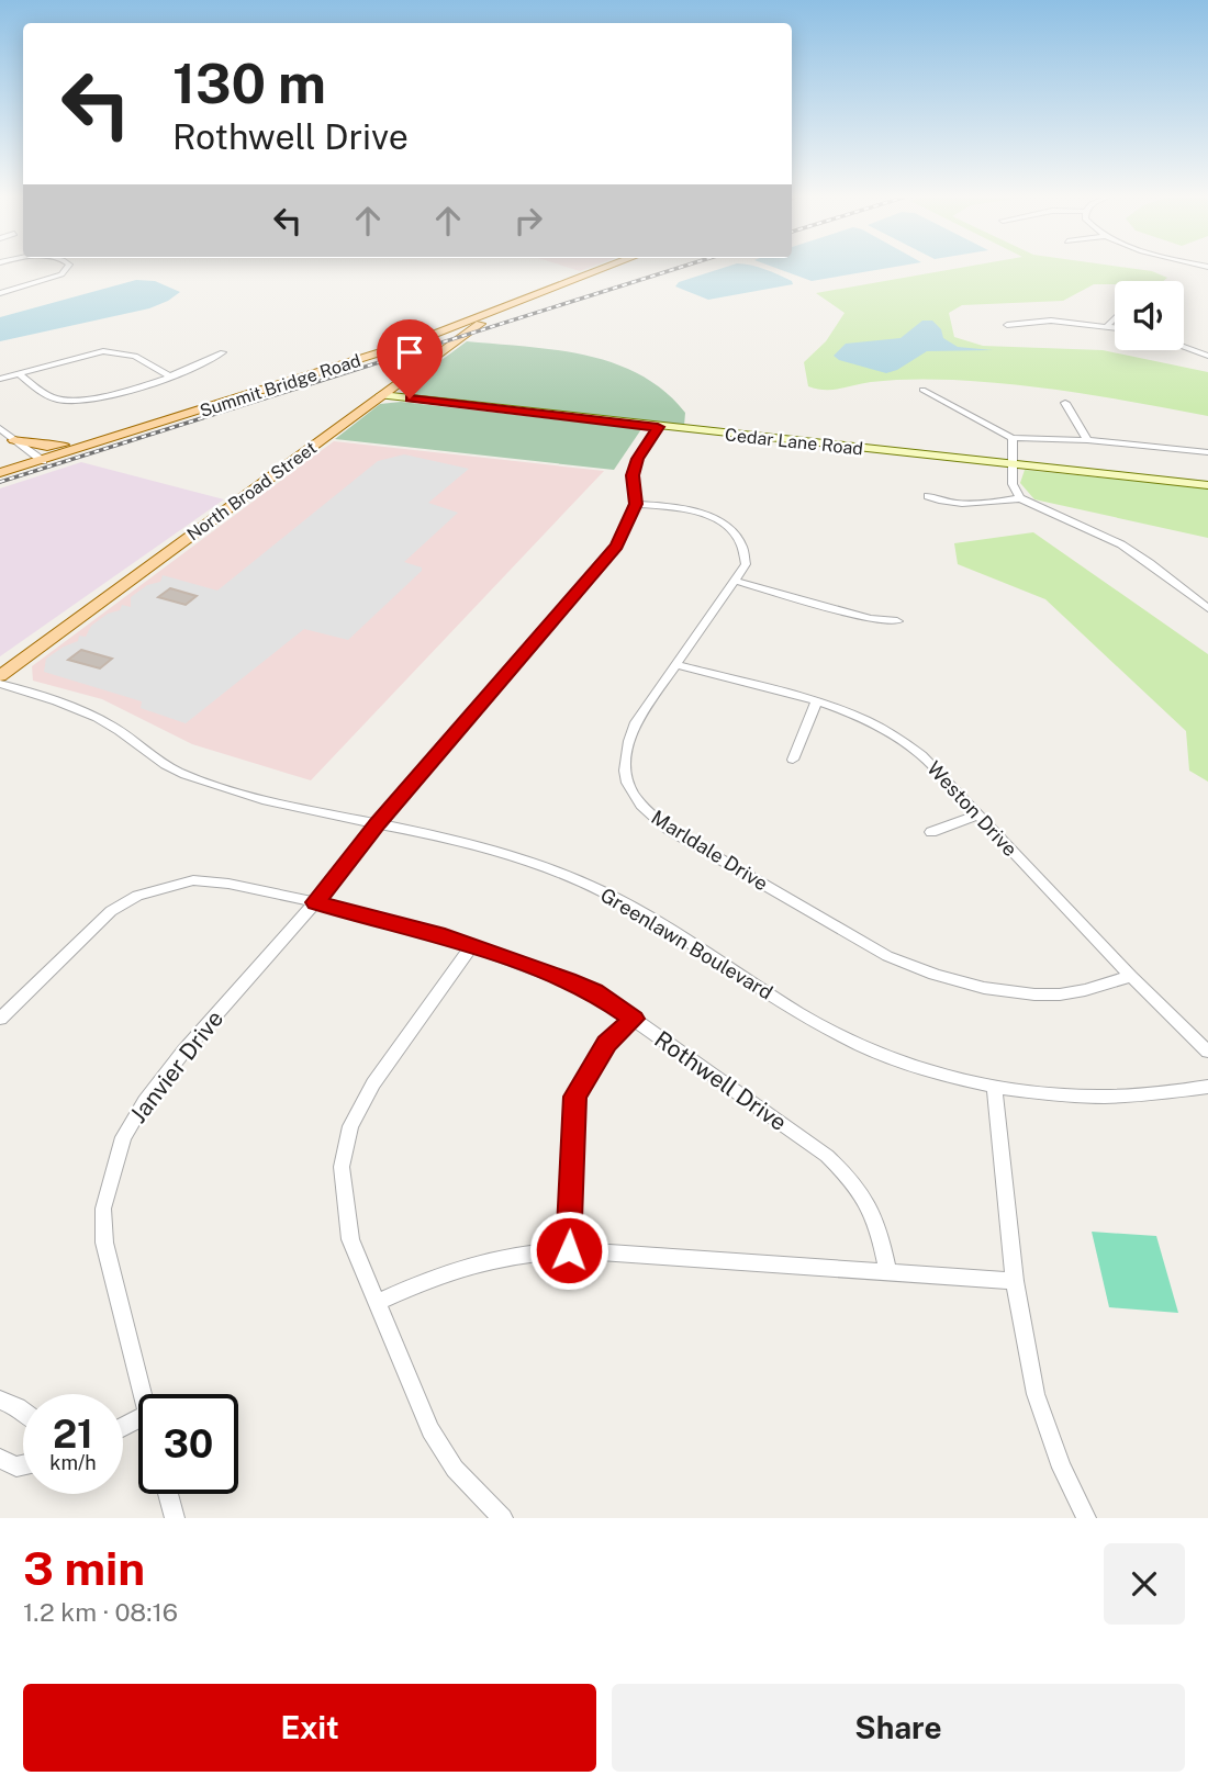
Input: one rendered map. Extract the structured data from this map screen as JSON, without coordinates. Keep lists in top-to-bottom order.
{
  "streets": {
    "main road": ["Summit Bridge Road", "North Broad Street"],
    "street": [
      "Cedar Lane Road",
      "Weston Drive",
      "Marldale Drive",
      "Greenlawn Boulevard",
      "Janvier Drive",
      "Rothwell Drive"
    ]
  },
  "crossings": [
    ["Summit Bridge Road", "North Broad Street"],
    ["Cedar Lane Road", "North Broad Street"],
    ["Weston Drive", "Marldale Drive"],
    ["Marldale Drive", "Janvier Drive"],
    ["Greenlawn Boulevard", "Janvier Drive"],
    ["Janvier Drive", "Rothwell Drive"]
  ],
  "page": {
    "turn": ["130 m", "Rothwell Drive"],
    "speed": "21 km/h",
    "limit": "30",
    "heading": ["3 min", "1.2 km · 08:16"],
    "buttons": ["Exit", "Share"]
  }
}
